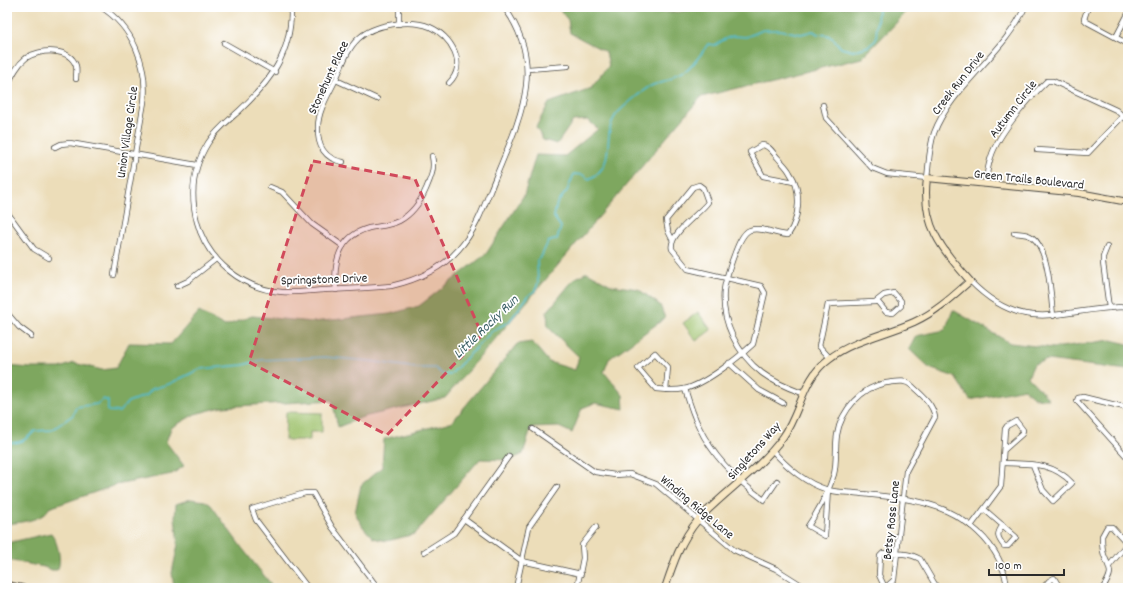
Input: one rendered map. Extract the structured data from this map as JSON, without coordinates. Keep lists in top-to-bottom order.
{
  "streets": {
    "street": [
      "Stonehunt Place",
      "Creek Run Drive",
      "Autumn Circle",
      "Union Village Circle",
      "Green Trails Boulevard",
      "Springstone Drive",
      "Singletons Way",
      "Winding Ridge Lane",
      "Betsy Ross Lane"
    ]
  },
  "crossings": [
    ["Creek Run Drive", "Green Trails Boulevard"],
    ["Autumn Circle", "Green Trails Boulevard"],
    ["Singletons Way", "Winding Ridge Lane"]
  ],
  "water": ["Little Rocky Run"],
  "scale_bar": "100 m"
}
